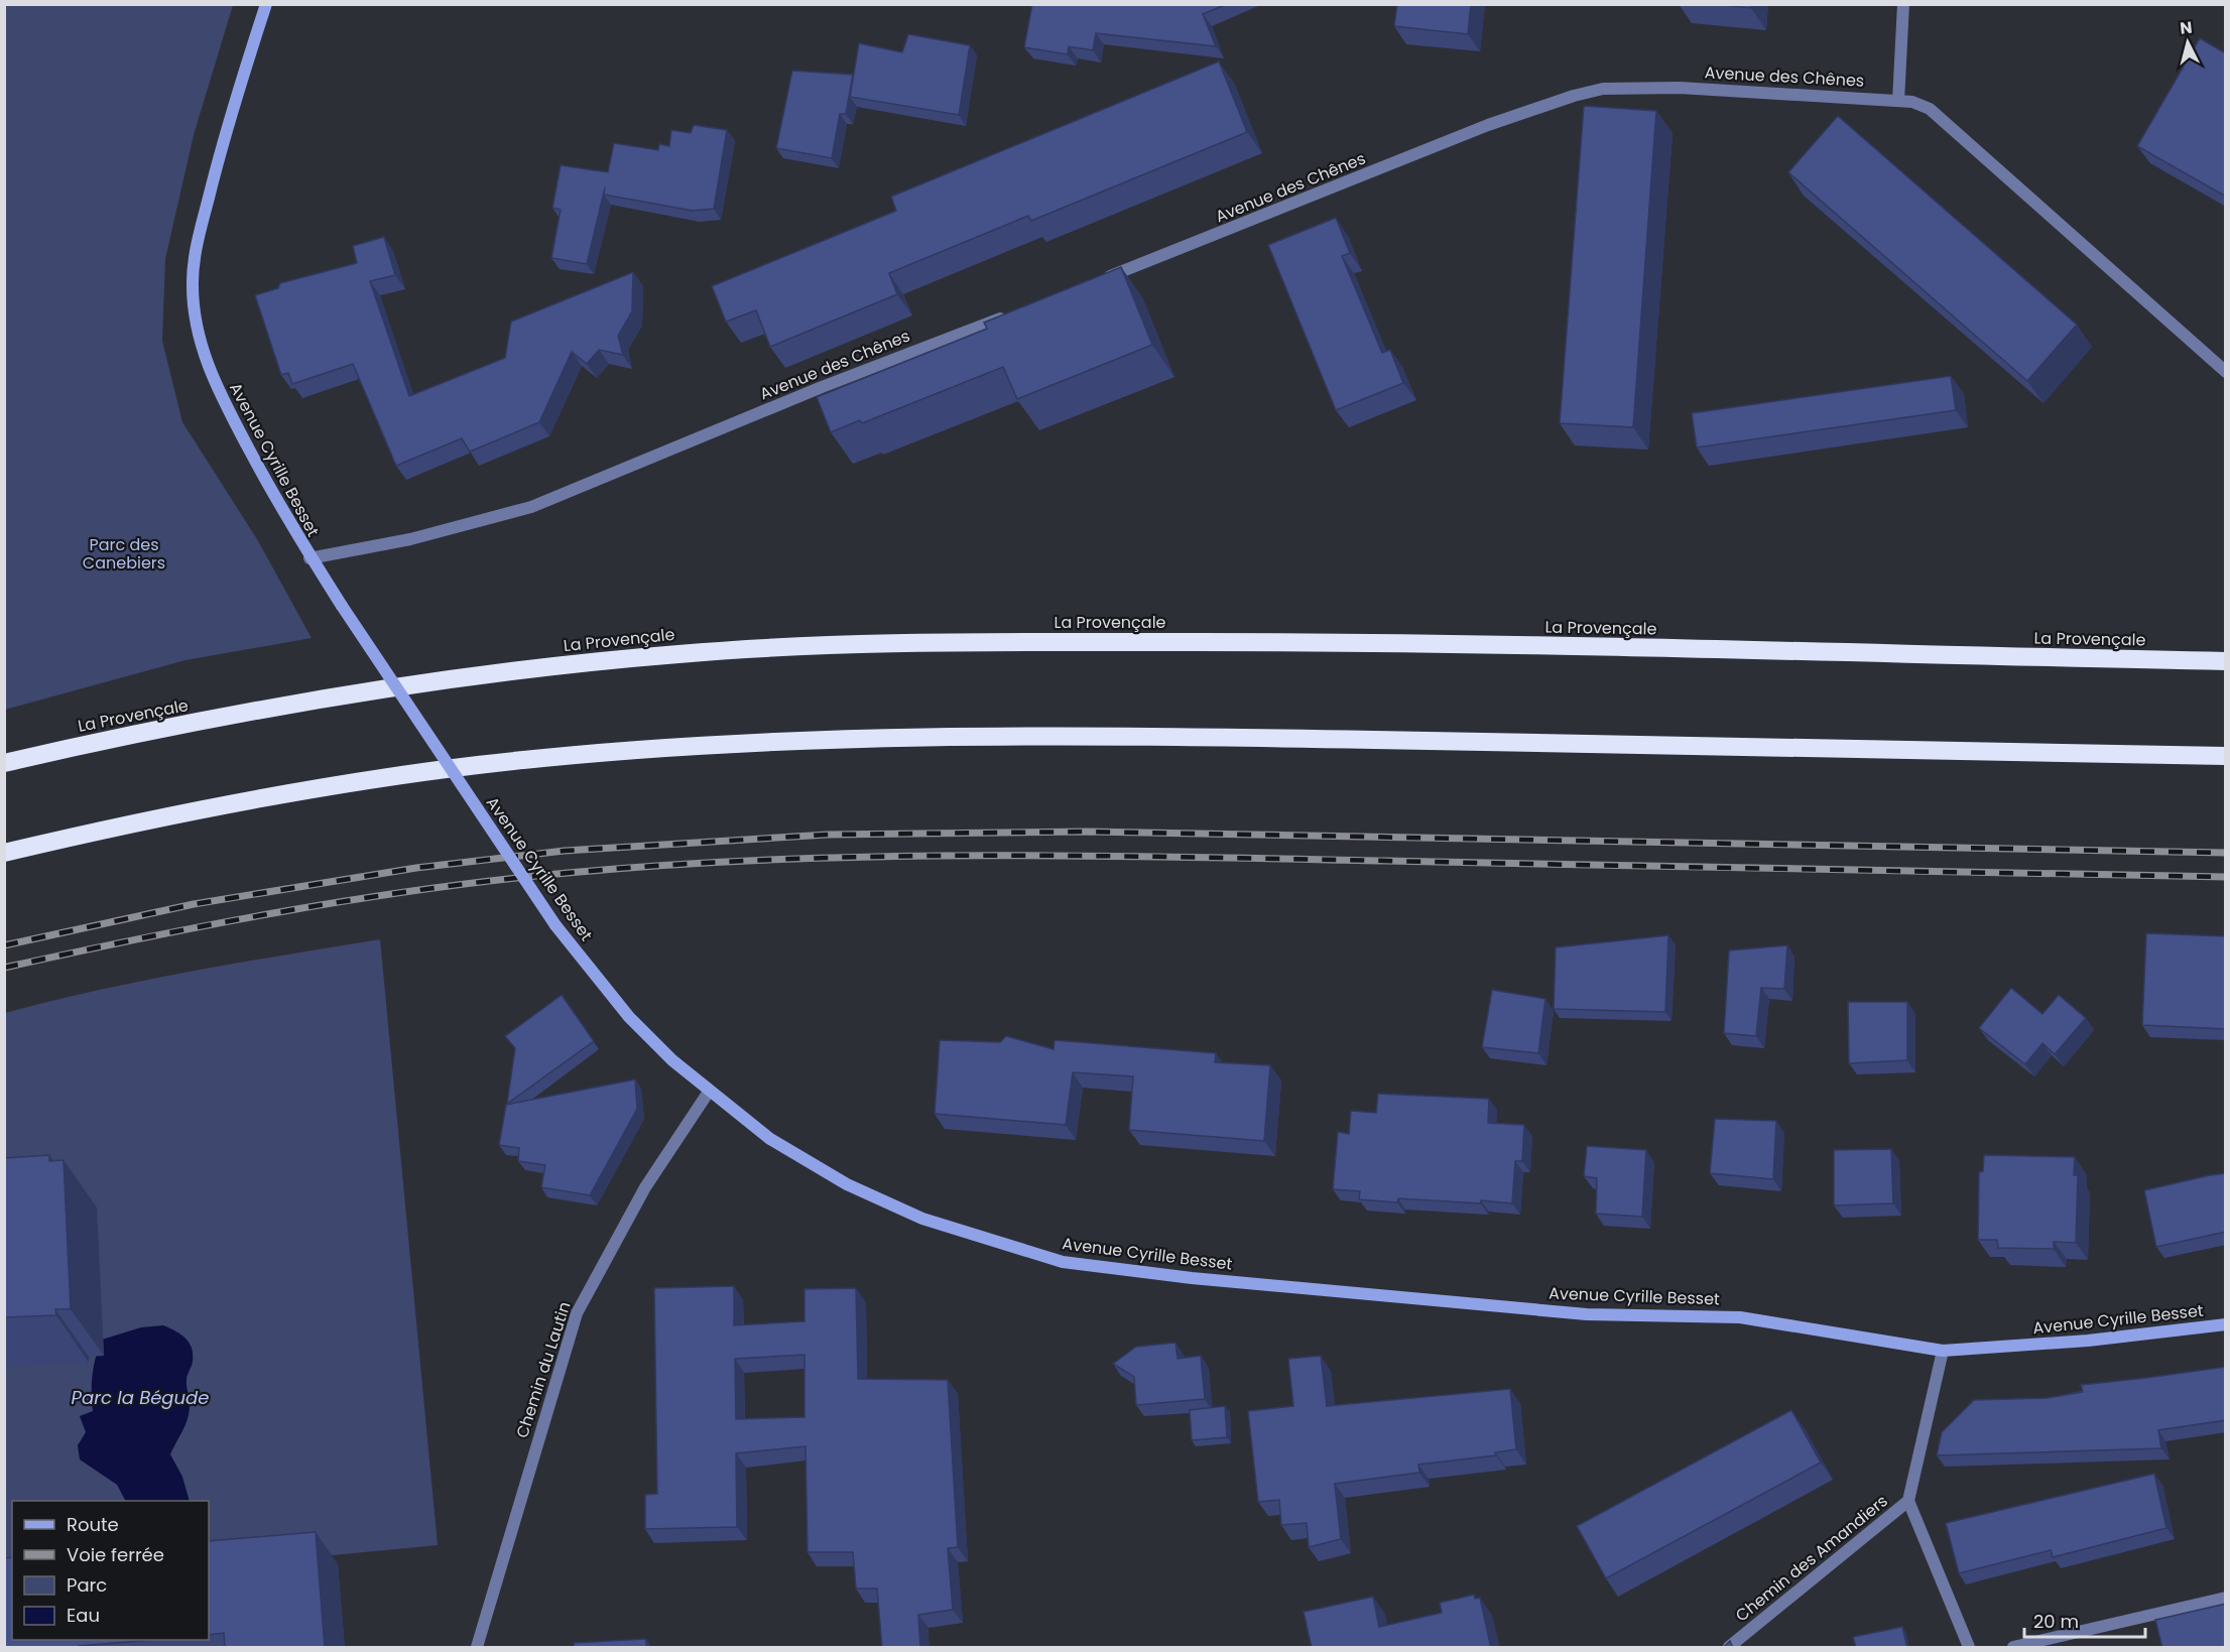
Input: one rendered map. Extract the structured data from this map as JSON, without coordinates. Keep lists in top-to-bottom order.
{
  "streets": {
    "highway": ["La Provençale"],
    "main road": ["Avenue Cyrille Besset"],
    "street": ["Avenue des Chênes", "Chemin du Lautin", "Chemin des Amandiers"]
  },
  "crossings": [
    ["Avenue des Chênes", "Avenue Cyrille Besset"],
    ["Avenue Cyrille Besset", "Chemin du Lautin"],
    ["Avenue Cyrille Besset", "Chemin des Amandiers"]
  ],
  "water": ["Parc la Bégude"],
  "parks": ["Parc des Canebiers"],
  "legend": [
    "Route",
    "Voie ferrée",
    "Parc",
    "Eau"
  ],
  "scale_bar": "20 m",
  "north": "top"
}
